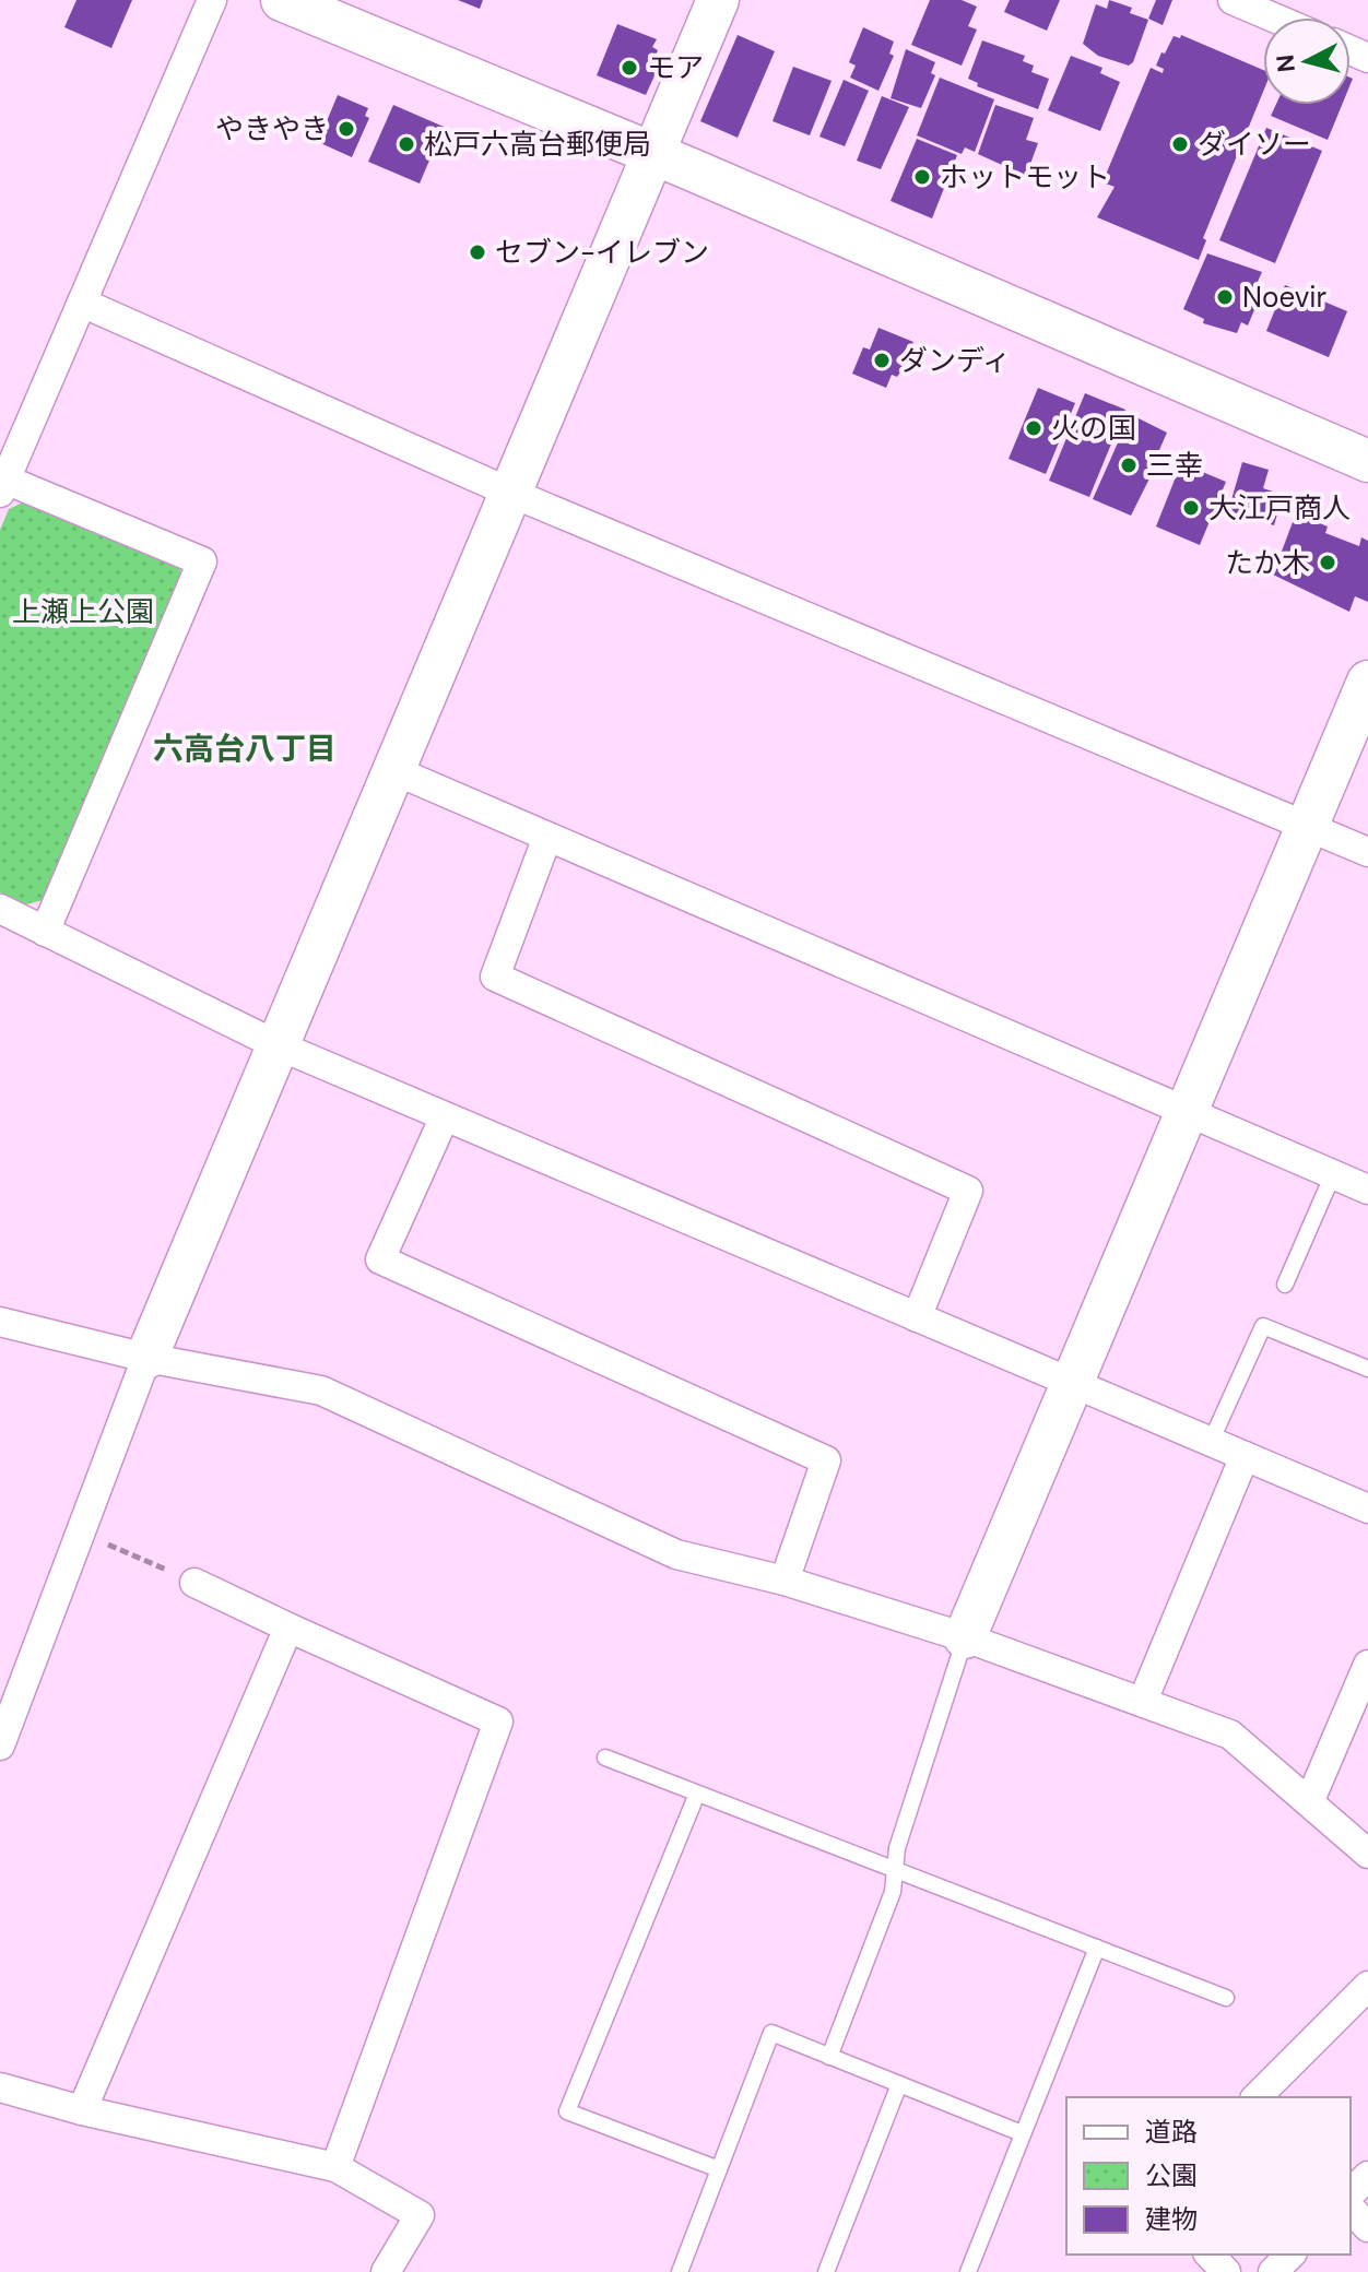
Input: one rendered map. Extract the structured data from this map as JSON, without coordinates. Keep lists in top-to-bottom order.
{
  "districts": ["六高台八丁目"],
  "parks": ["上瀬上公園"],
  "places": [
    "モア",
    "やきやき",
    "松戸六高台郵便局",
    "ダイソー",
    "ホットモット",
    "セブン-イレブン",
    "Noevir",
    "ダンディ",
    "火の国",
    "三幸",
    "大江戸商人",
    "たか木"
  ],
  "legend": ["道路", "公園", "建物"],
  "north": "left"
}
